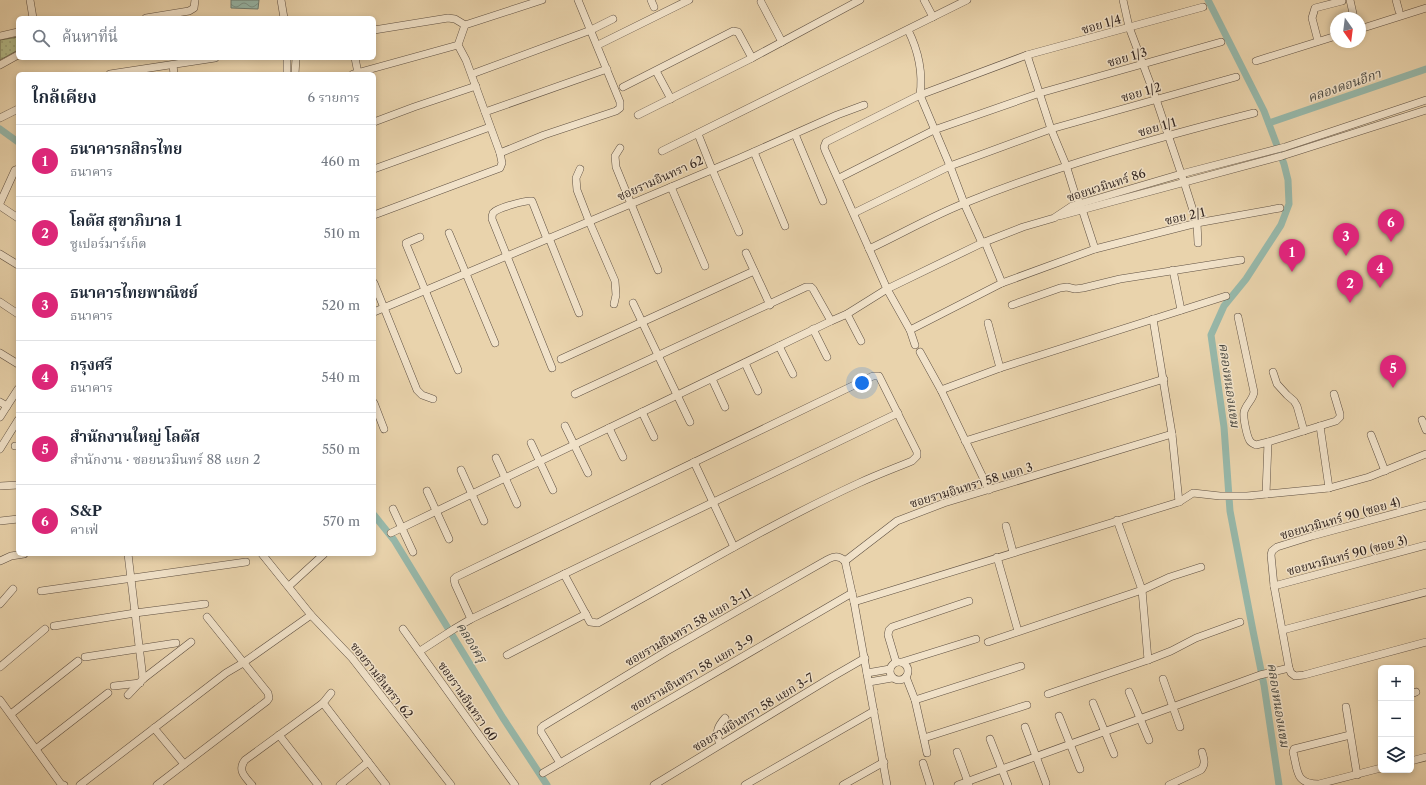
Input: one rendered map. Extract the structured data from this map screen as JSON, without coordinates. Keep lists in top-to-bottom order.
{
  "streets": {
    "street": [
      "ซอย 1/4",
      "ซอย 1/3",
      "ซอย 1/2",
      "ซอย 1/1",
      "ซอยรามอินทรา 62",
      "ซอยนวมินทร์ 86",
      "ซอย 2/1",
      "ซอยรามอินทรา 58 แยก 3",
      "ซอยนวมินทร์ 90 (ซอย 4)",
      "ซอยนวมินทร์ 90 (ซอย 3)",
      "ซอยรามอินทรา 58 แยก 3-11",
      "ซอยรามอินทรา 58 แยก 3-9",
      "ซอยรามอินทรา 60",
      "ซอยรามอินทรา 58 แยก 3-7"
    ]
  },
  "crossings": [
    ["ซอย 1/4", "ซอย 1/3"],
    ["ซอย 1/4", "ซอย 1/2"],
    ["ซอย 1/4", "ซอย 1/1"],
    ["ซอย 1/4", "ซอยนวมินทร์ 86"],
    ["ซอย 1/4", "ซอย 2/1"],
    ["ซอยรามอินทรา 58 แยก 3", "ซอยรามอินทรา 58 แยก 3-11"],
    ["ซอยนวมินทร์ 90 (ซอย 4)", "ซอยนวมินทร์ 90 (ซอย 3)"],
    ["ซอยรามอินทรา 58 แยก 3-11", "ซอยรามอินทรา 58 แยก 3-9"]
  ],
  "water": ["คลองดอนอีกา", "คลองหนองแขม", "คลองครุ"],
  "north": "bottom",
  "page": {
    "search": "ค้นหาที่นี่",
    "heading": ["ใกล้เคียง", "6 รายการ"],
    "list": [
      {
        "mark": "1",
        "name": "ธนาคารกสิกรไทย",
        "note": "ธนาคาร",
        "value": "460 m"
      },
      {
        "mark": "2",
        "name": "โลตัส สุขาภิบาล 1",
        "note": "ซูเปอร์มาร์เก็ต",
        "value": "510 m"
      },
      {
        "mark": "3",
        "name": "ธนาคารไทยพาณิชย์",
        "note": "ธนาคาร",
        "value": "520 m"
      },
      {
        "mark": "4",
        "name": "กรุงศรี",
        "note": "ธนาคาร",
        "value": "540 m"
      },
      {
        "mark": "5",
        "name": "สำนักงานใหญ่ โลตัส",
        "note": "สำนักงาน · ซอยนวมินทร์ 88 แยก 2",
        "value": "550 m"
      },
      {
        "mark": "6",
        "name": "S&P",
        "note": "คาเฟ่",
        "value": "570 m"
      }
    ],
    "pins": [
      "6",
      "3",
      "1",
      "4",
      "2",
      "5"
    ],
    "map_buttons": ["+", "−"]
  }
}
